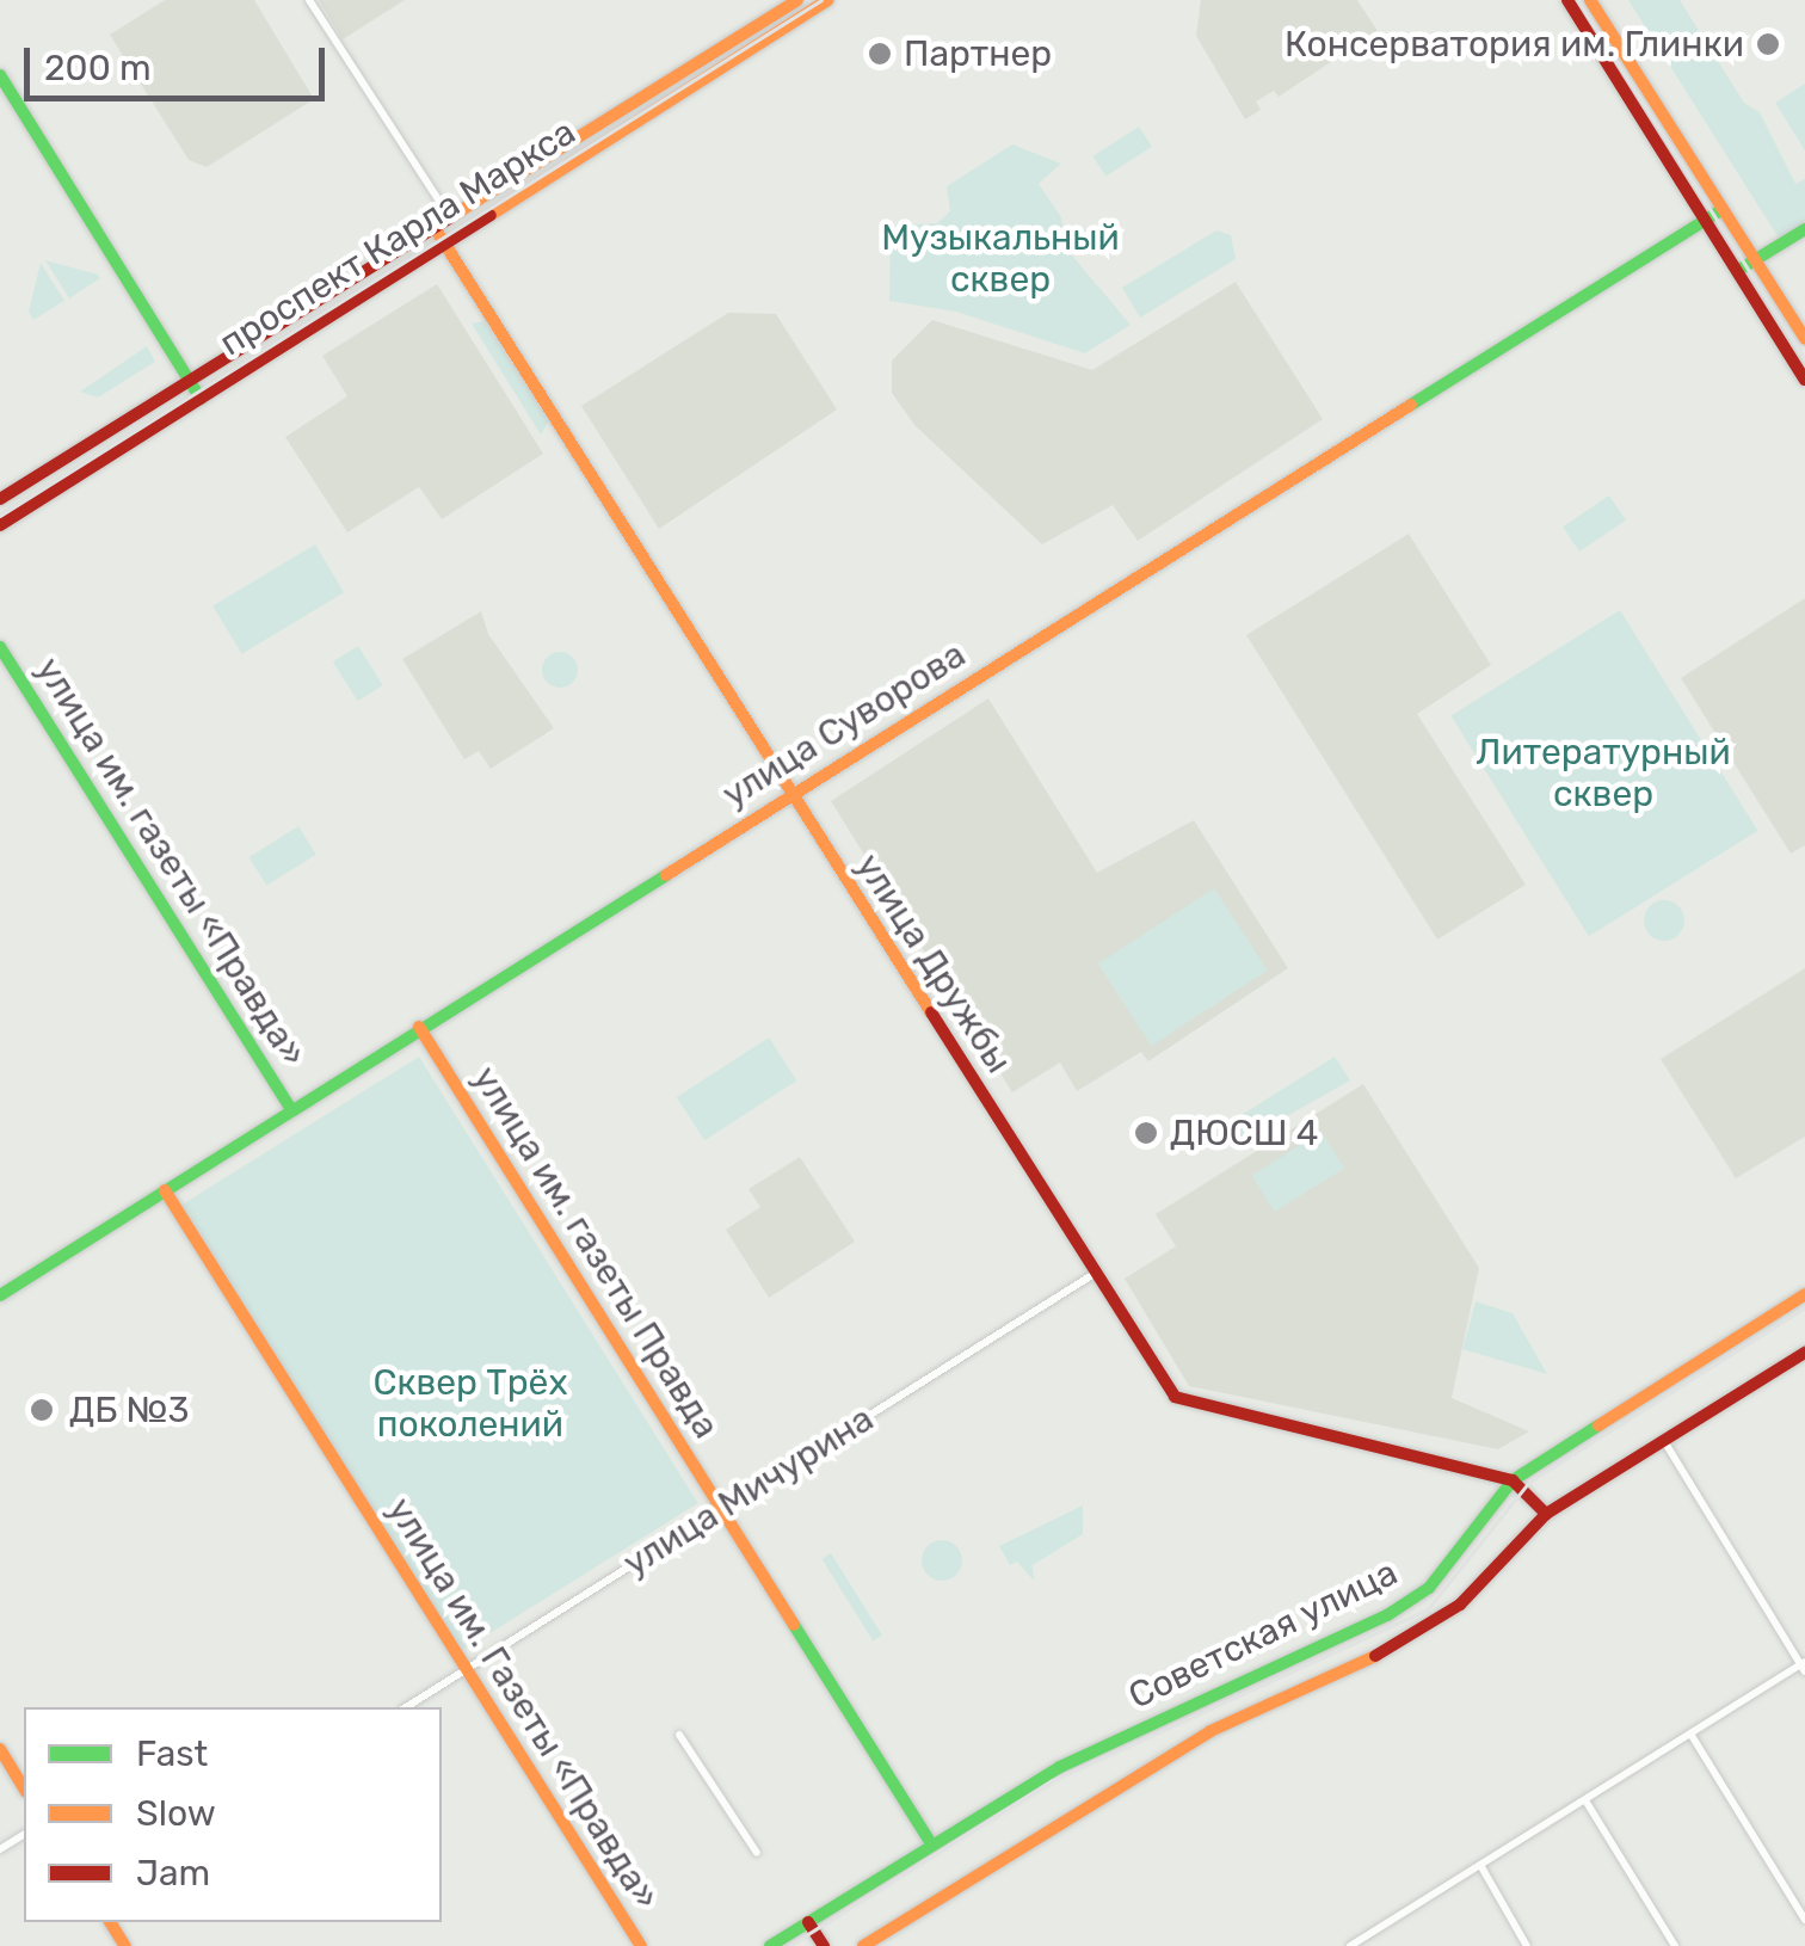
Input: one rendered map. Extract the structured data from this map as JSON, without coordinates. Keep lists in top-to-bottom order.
{
  "streets": {
    "main road": [
      "проспект Карла Маркса",
      "улица Суворова",
      "улица им. газеты «Правда»",
      "улица Дружбы",
      "улица им. газеты Правда",
      "Советская улица",
      "улица им. Газеты «Правда»"
    ],
    "street": ["улица Мичурина"]
  },
  "crossings": [
    ["проспект Карла Маркса", "улица Дружбы"],
    ["улица Суворова", "улица им. газеты «Правда»"],
    ["улица Суворова", "улица Дружбы"],
    ["улица Суворова", "улица им. газеты Правда"],
    ["улица Суворова", "улица им. Газеты «Правда»"],
    ["улица Дружбы", "улица Мичурина"],
    ["улица Дружбы", "Советская улица"],
    ["улица им. газеты Правда", "улица Мичурина"],
    ["улица Мичурина", "улица им. Газеты «Правда»"]
  ],
  "parks": ["Музыкальный сквер", "Литературный сквер", "Сквер Трёх поколений"],
  "places": [
    "Консерватория им. Глинки",
    "Партнер",
    "ДЮСШ 4",
    "ДБ №3"
  ],
  "legend": ["Fast", "Slow", "Jam"],
  "scale_bar": "200 m"
}
